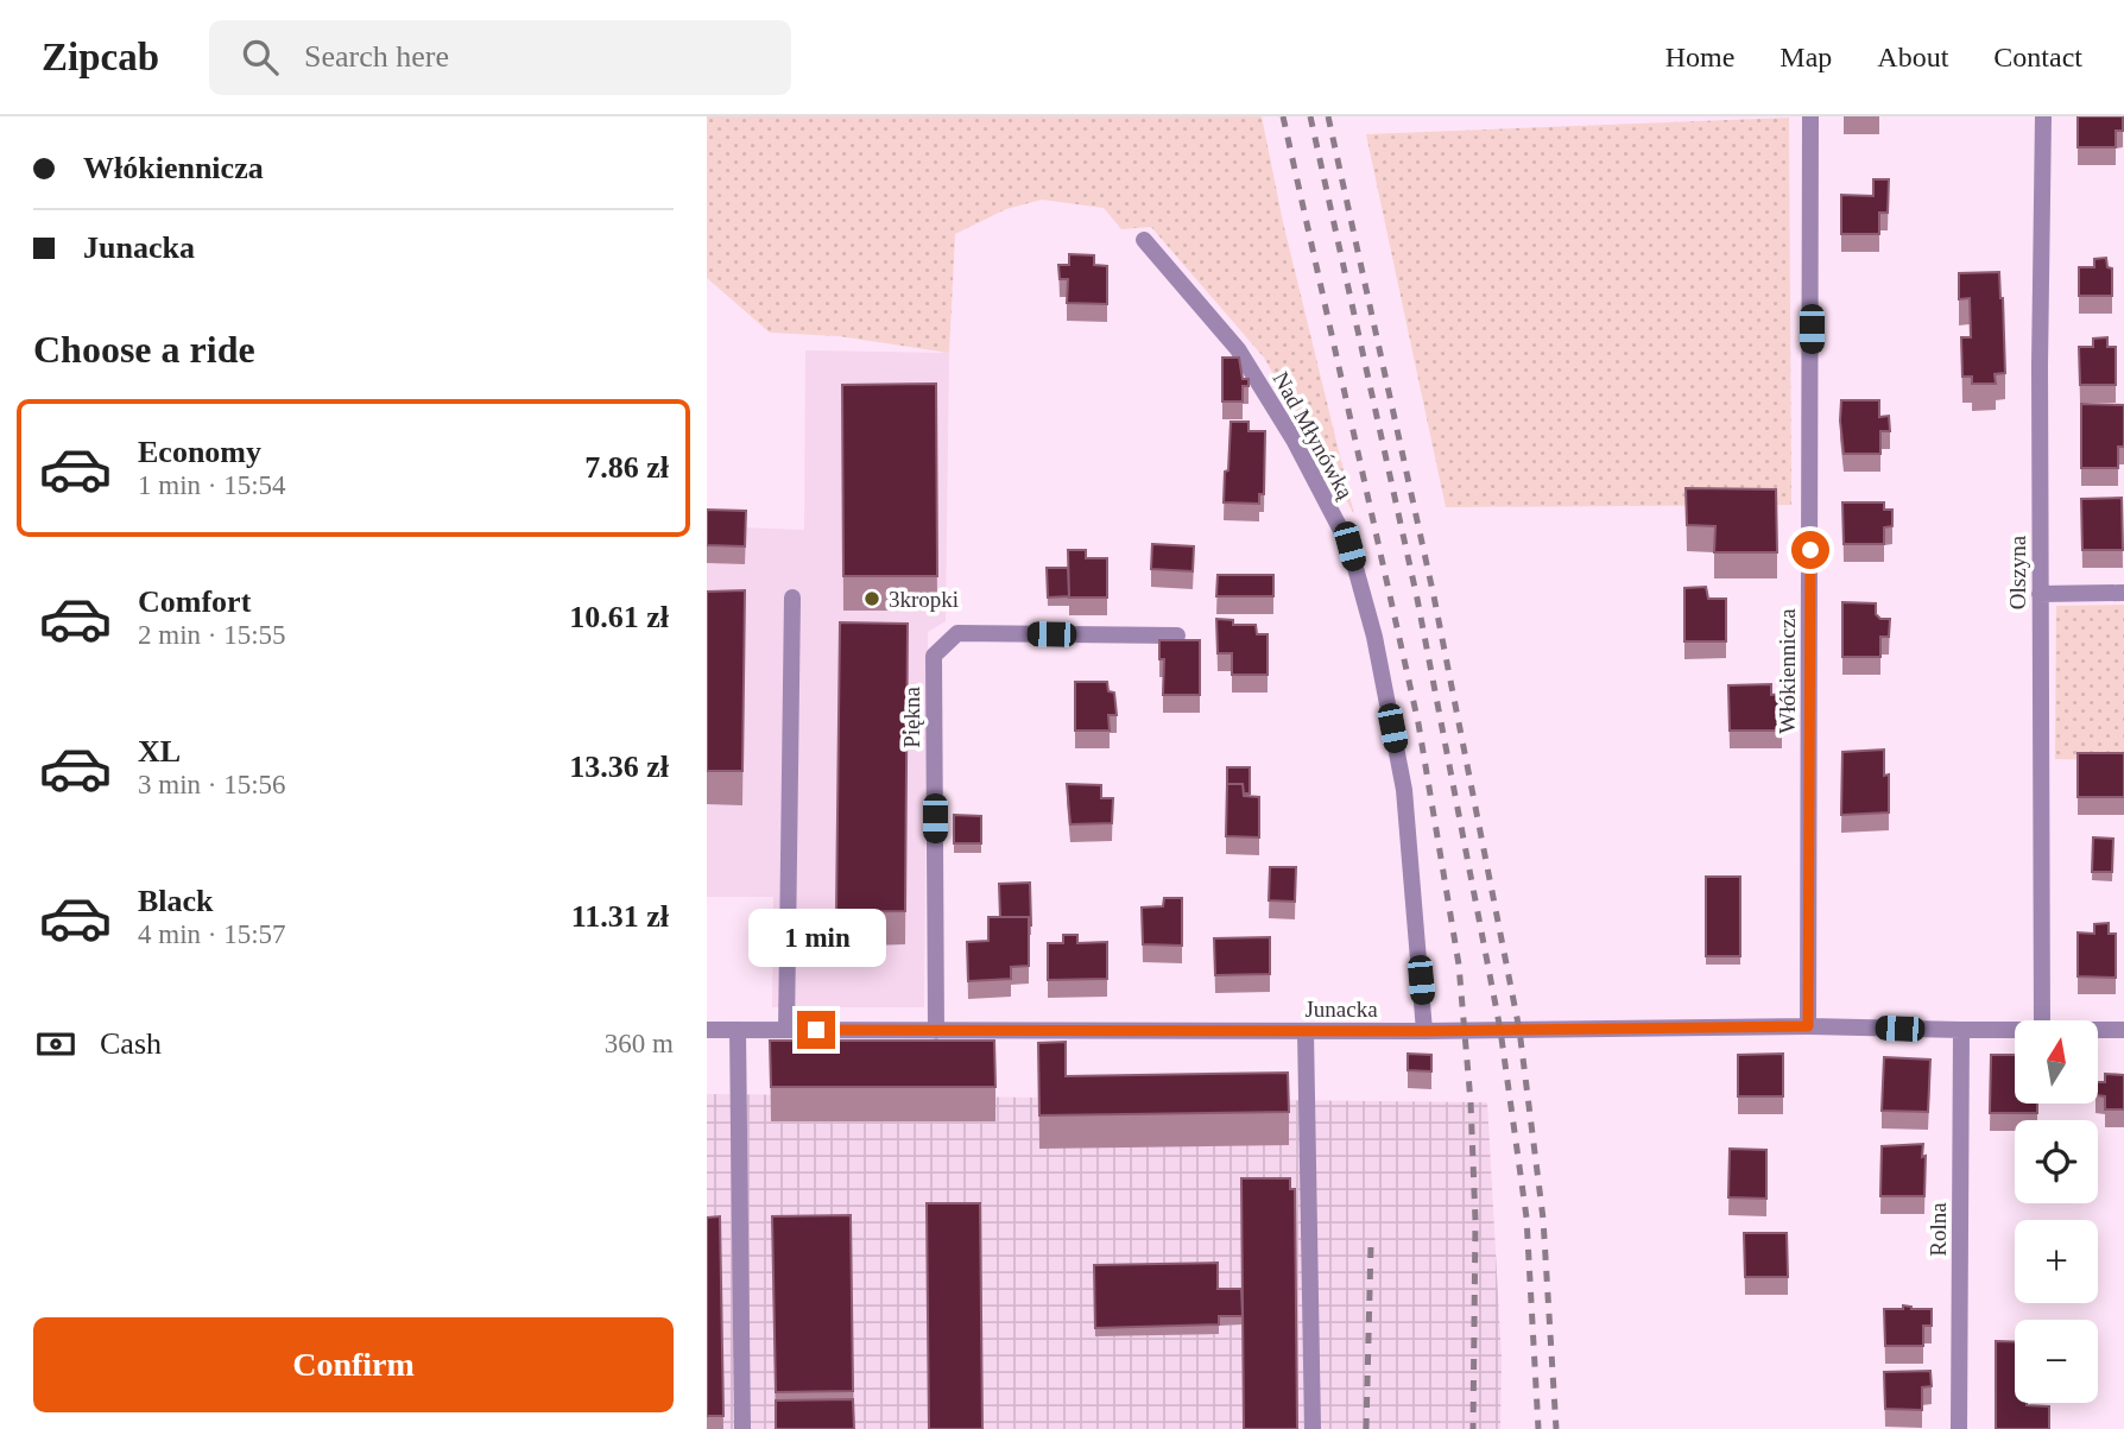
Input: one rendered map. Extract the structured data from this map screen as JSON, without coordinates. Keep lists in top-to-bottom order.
{
  "streets": {
    "street": [
      "Nad Młynówką",
      "Olszyna",
      "Włókiennicza",
      "Piękna",
      "Junacka",
      "Rolna"
    ]
  },
  "crossings": [
    ["Nad Młynówką", "Junacka"],
    ["Włókiennicza", "Junacka"],
    ["Piękna", "Junacka"],
    ["Junacka", "Rolna"]
  ],
  "places": ["3kropki"],
  "north": "top",
  "page": {
    "header": "Zipcab",
    "search": "Search here",
    "nav": [
      "Home",
      "Map",
      "About",
      "Contact"
    ],
    "banner": ["Włókiennicza", "Junacka"],
    "heading": "Choose a ride",
    "list": [
      {
        "name": "Economy",
        "note": "1 min · 15:54",
        "value": "7.86 zł"
      },
      {
        "name": "Comfort",
        "note": "2 min · 15:55",
        "value": "10.61 zł"
      },
      {
        "name": "XL",
        "note": "3 min · 15:56",
        "value": "13.36 zł"
      },
      {
        "name": "Black",
        "note": "4 min · 15:57",
        "value": "11.31 zł"
      }
    ],
    "bubble": "1 min",
    "pay": ["Cash", "360 m"],
    "map_buttons": ["+", "−"],
    "buttons": "Confirm"
  }
}
